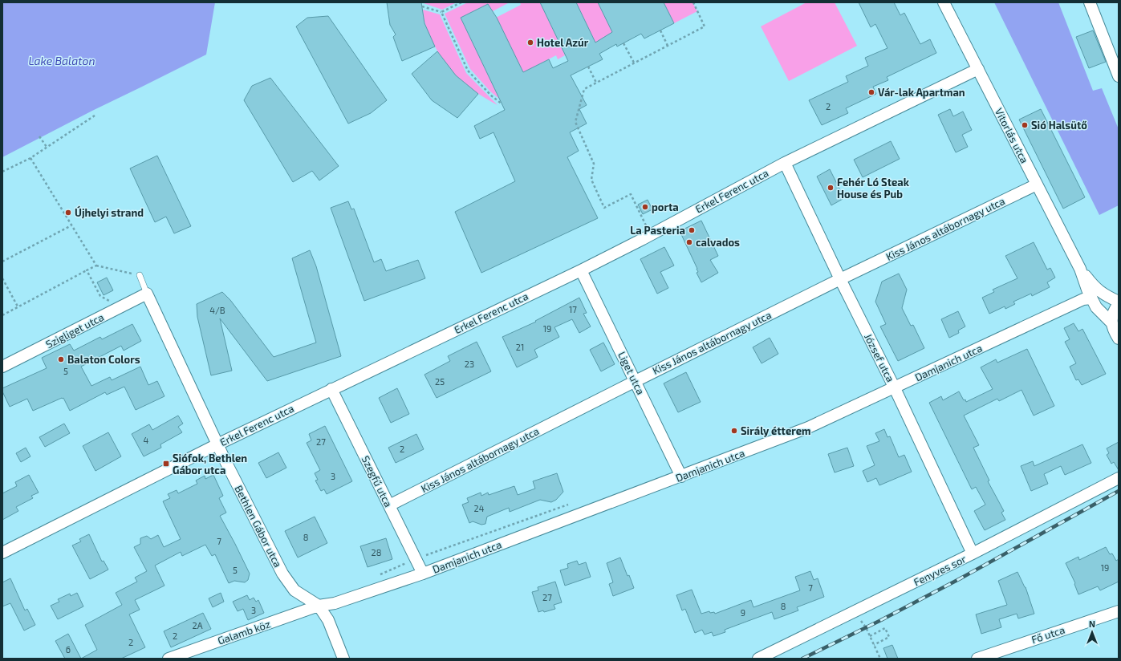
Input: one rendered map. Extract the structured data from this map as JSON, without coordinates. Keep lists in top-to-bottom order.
{
  "streets": {
    "street": [
      "Vitorlás utca",
      "Erkel Ferenc utca",
      "Kiss János altábornagy utca",
      "Szigliget utca",
      "József utca",
      "Damjanich utca",
      "Liget utca",
      "Szegfű utca",
      "Bethlen Gábor utca",
      "Fenyves sor",
      "Galamb köz",
      "Fő utca"
    ]
  },
  "crossings": [
    ["Vitorlás utca", "Erkel Ferenc utca"],
    ["Vitorlás utca", "Kiss János altábornagy utca"],
    ["Vitorlás utca", "Damjanich utca"],
    ["Erkel Ferenc utca", "József utca"],
    ["Erkel Ferenc utca", "Liget utca"],
    ["Erkel Ferenc utca", "Szegfű utca"],
    ["Erkel Ferenc utca", "Bethlen Gábor utca"],
    ["Kiss János altábornagy utca", "József utca"],
    ["Kiss János altábornagy utca", "Liget utca"],
    ["Kiss János altábornagy utca", "Szegfű utca"],
    ["Szigliget utca", "Bethlen Gábor utca"],
    ["József utca", "Damjanich utca"],
    ["József utca", "Fenyves sor"],
    ["Damjanich utca", "Liget utca"],
    ["Damjanich utca", "Szegfű utca"],
    ["Damjanich utca", "Bethlen Gábor utca"],
    ["Damjanich utca", "Galamb köz"],
    ["Bethlen Gábor utca", "Galamb köz"]
  ],
  "water": ["Lake Balaton"],
  "places": {
    "other": [
      "Hotel Azúr",
      "Vár-lak Apartman",
      "Sió Halsütő",
      "Fehér Ló Steak House és Pub",
      "porta",
      "Újhelyi strand",
      "La Pasteria",
      "calvados",
      "Balaton Colors",
      "Sirály étterem"
    ],
    "transit": ["Siófok, Bethlen Gábor utca"]
  },
  "house_numbers": [
    "2",
    "17",
    "4/B",
    "19",
    "21",
    "23",
    "5",
    "25",
    "4",
    "27",
    "2",
    "3",
    "24",
    "8",
    "7",
    "28",
    "19",
    "5",
    "7",
    "27",
    "8",
    "3",
    "9",
    "2A",
    "2",
    "2",
    "6"
  ],
  "north": "top"
}
